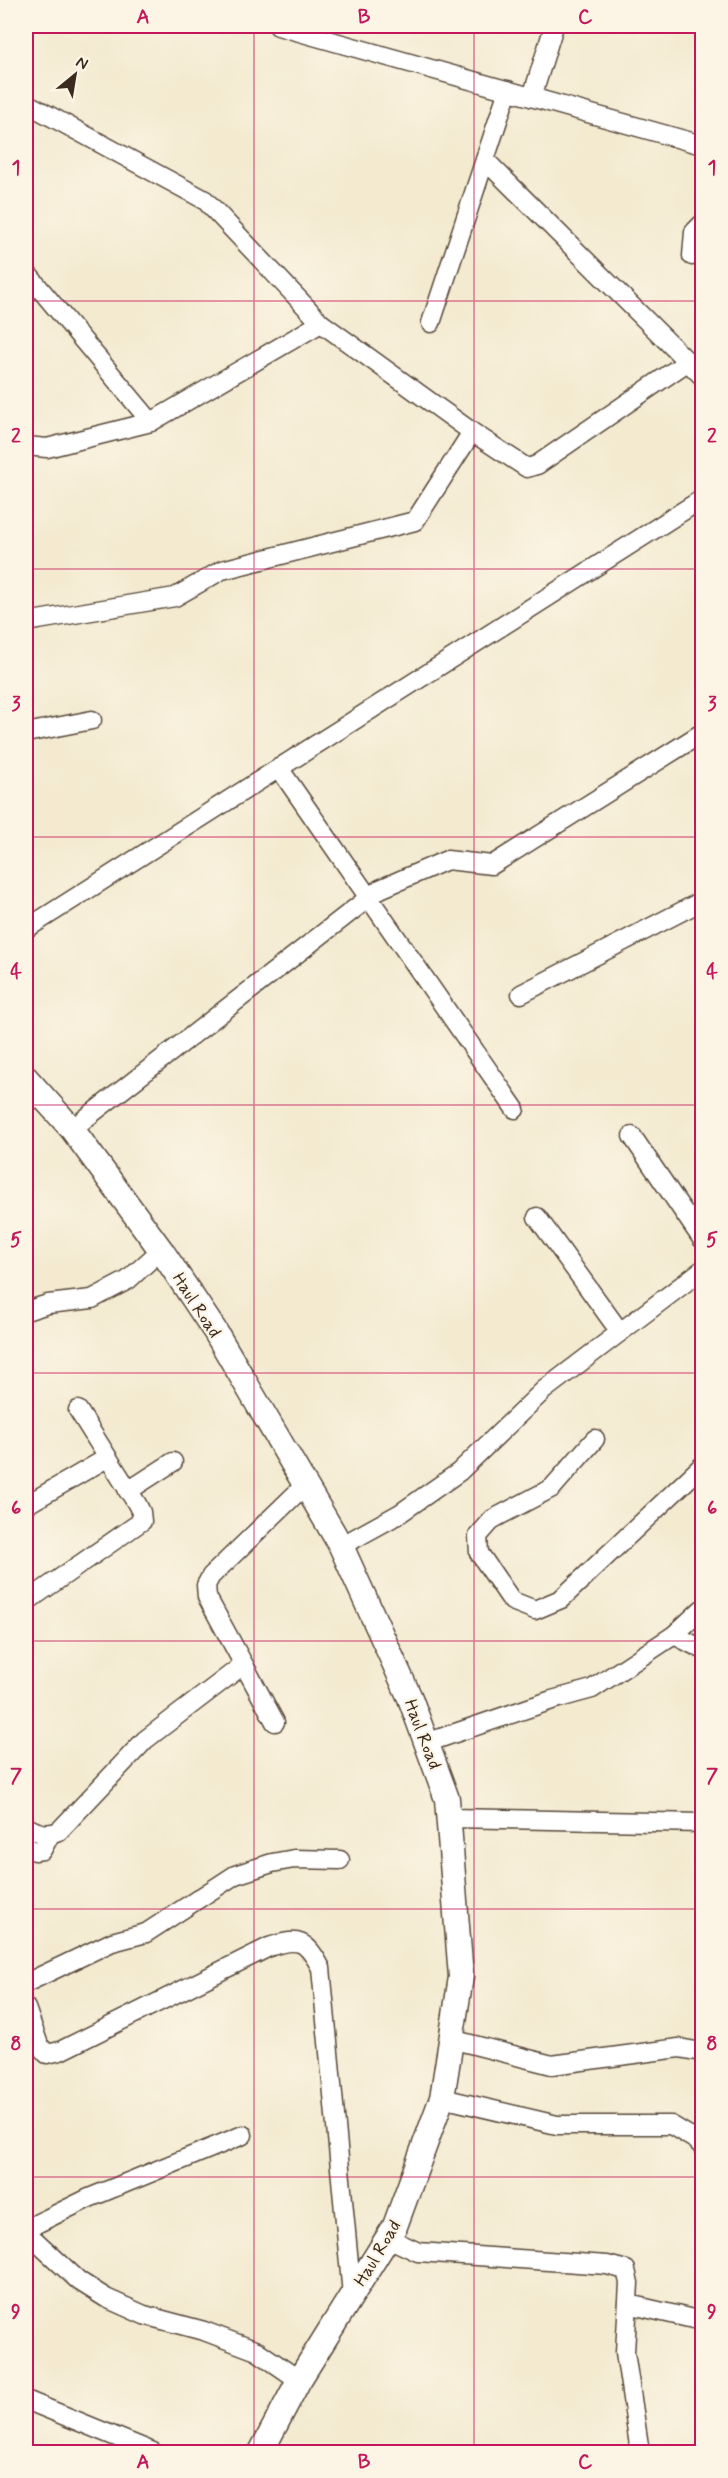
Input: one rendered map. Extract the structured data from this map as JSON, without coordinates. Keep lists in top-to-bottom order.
{
  "streets": {
    "main road": ["Haul Road"]
  },
  "north": "top right",
  "grid": {
    "columns": ["A", "B", "C"],
    "rows": [
      "1",
      "2",
      "3",
      "4",
      "5",
      "6",
      "7",
      "8",
      "9"
    ]
  }
}
